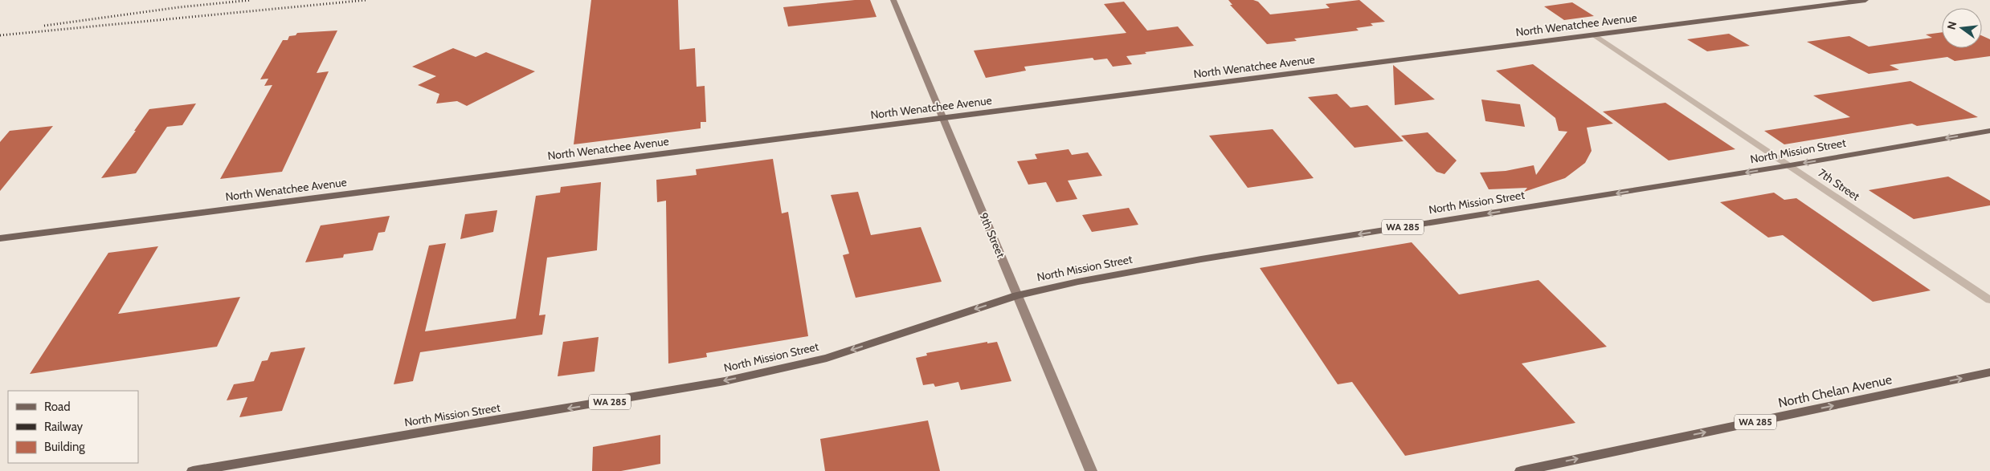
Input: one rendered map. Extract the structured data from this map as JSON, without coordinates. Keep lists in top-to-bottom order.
{
  "streets": {
    "main road": [
      "North Wenatchee Avenue",
      "North Mission Street",
      "WA 285",
      "North Chelan Avenue"
    ],
    "street": ["7th Street", "9th Street"]
  },
  "crossings": [
    ["North Wenatchee Avenue", "7th Street"],
    ["North Wenatchee Avenue", "9th Street"],
    ["North Mission Street", "7th Street"],
    ["North Mission Street", "9th Street"]
  ],
  "one_way": ["North Mission Street", "North Chelan Avenue"],
  "legend": ["Road", "Railway", "Building"],
  "north": "left"
}
